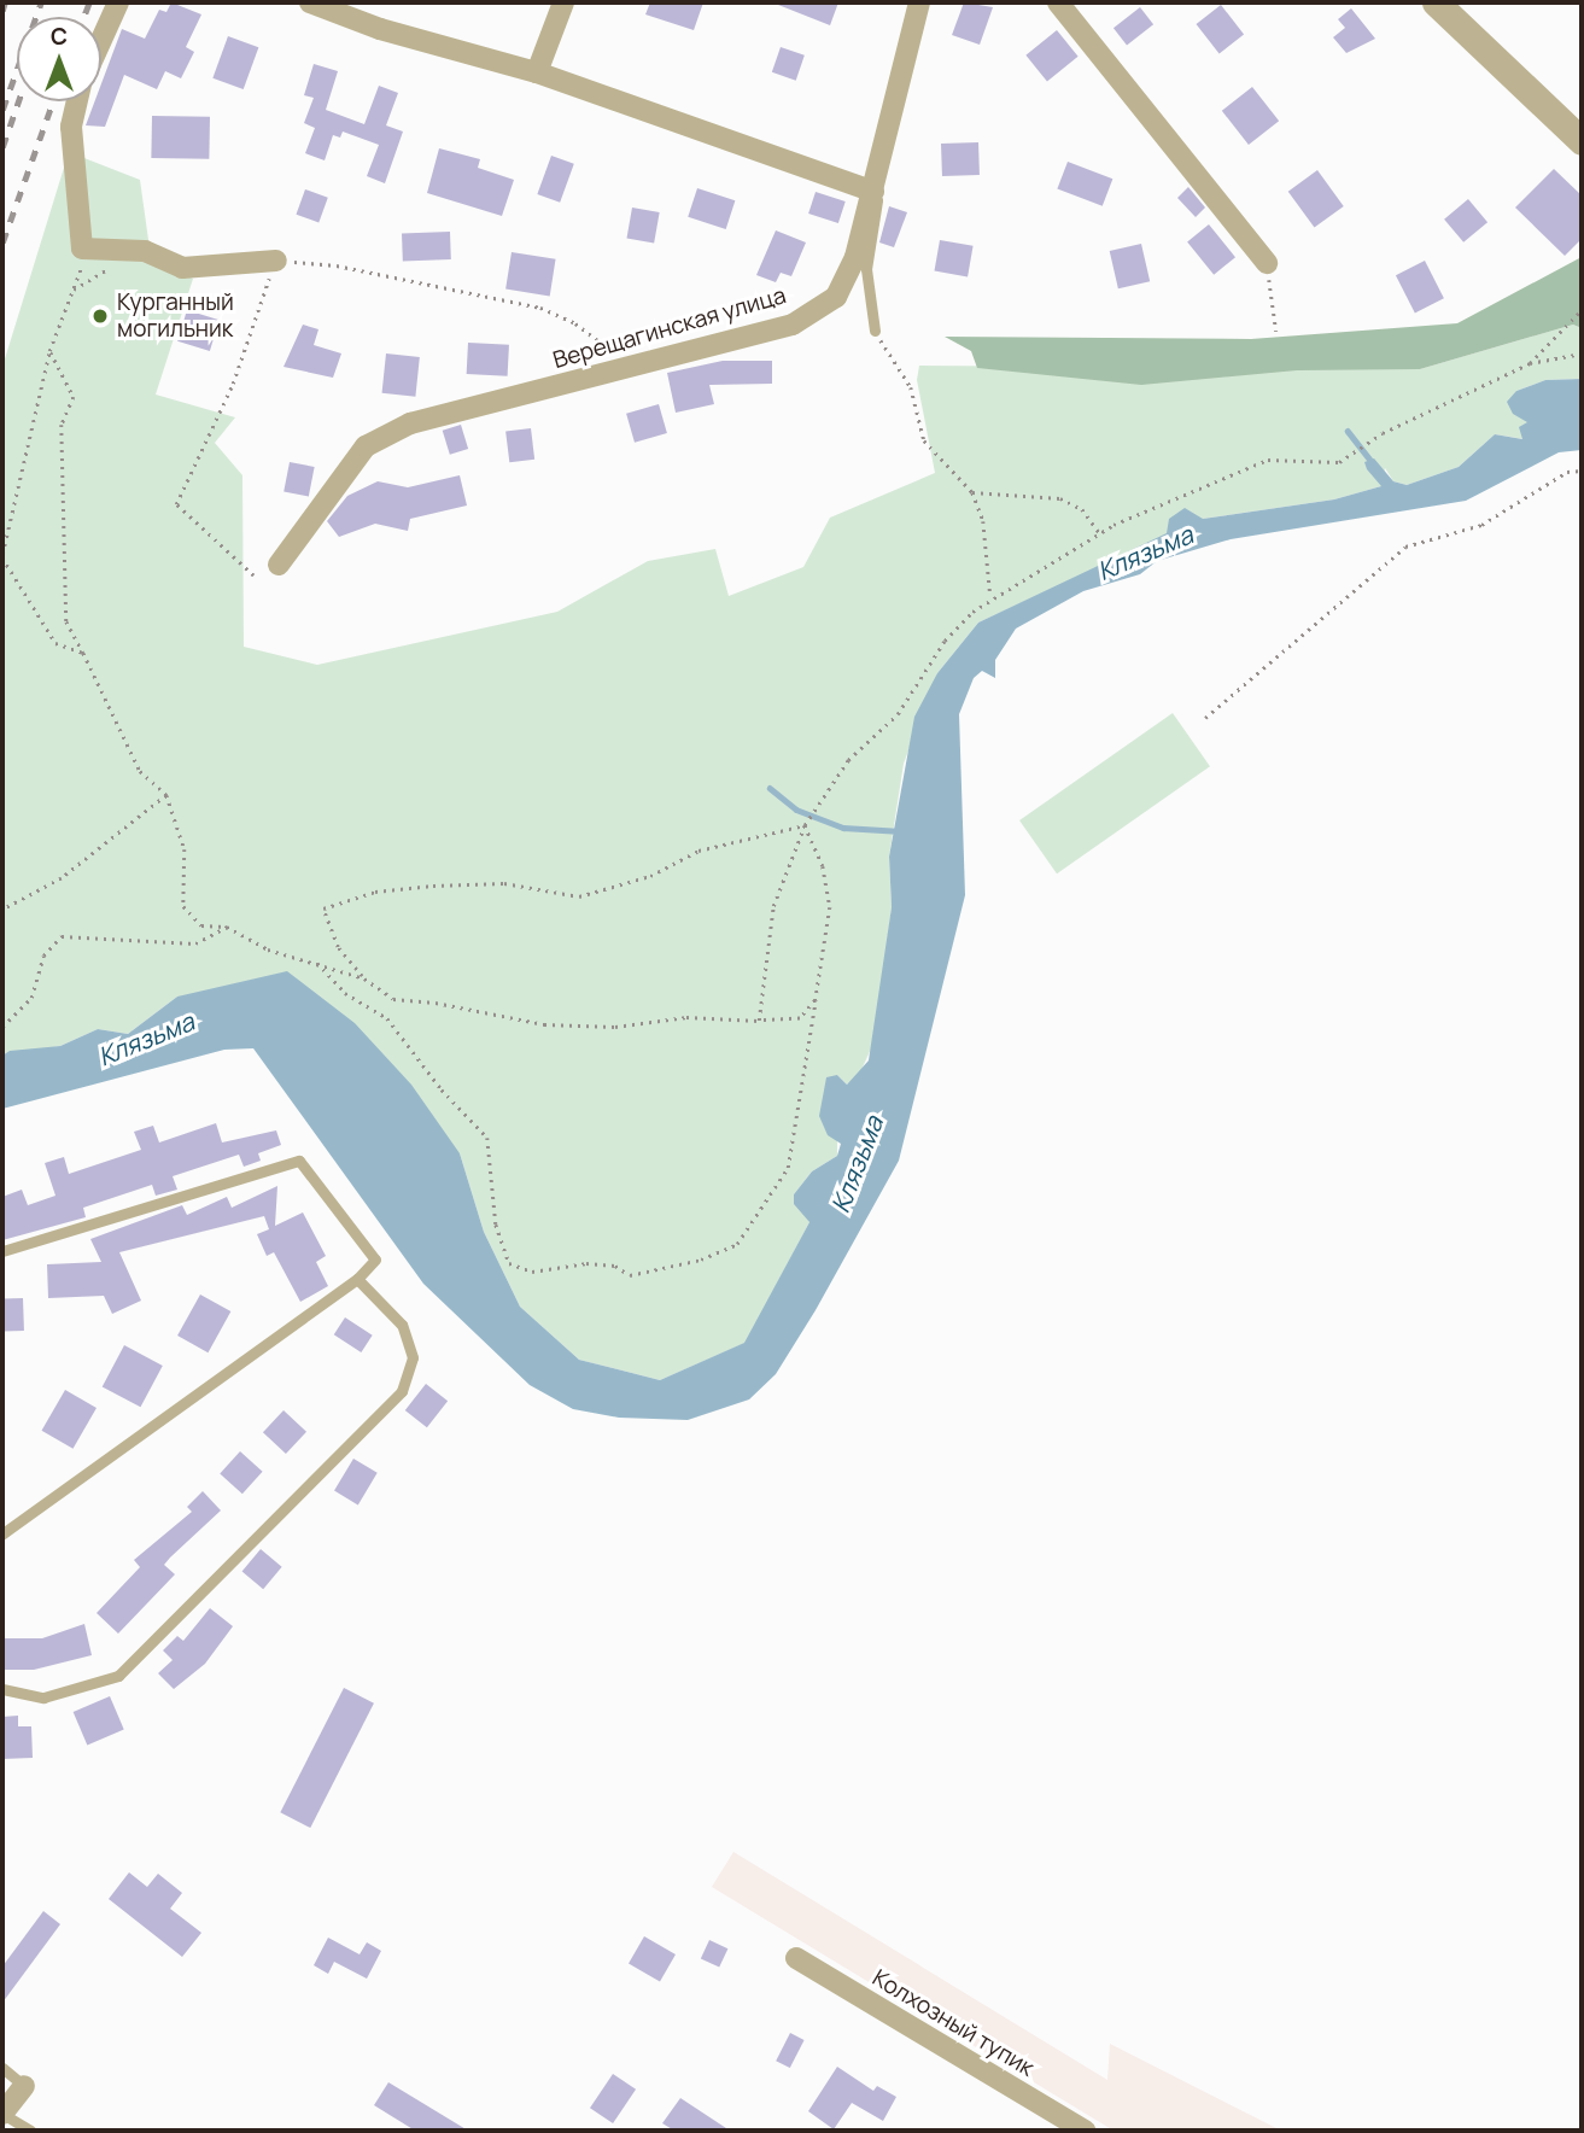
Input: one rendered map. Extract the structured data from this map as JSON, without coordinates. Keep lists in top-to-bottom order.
{
  "streets": {
    "street": ["Верещагинская улица", "Колхозный тупик"]
  },
  "water": ["Клязьма"],
  "places": ["Курганный могильник"],
  "north": "top"
}
